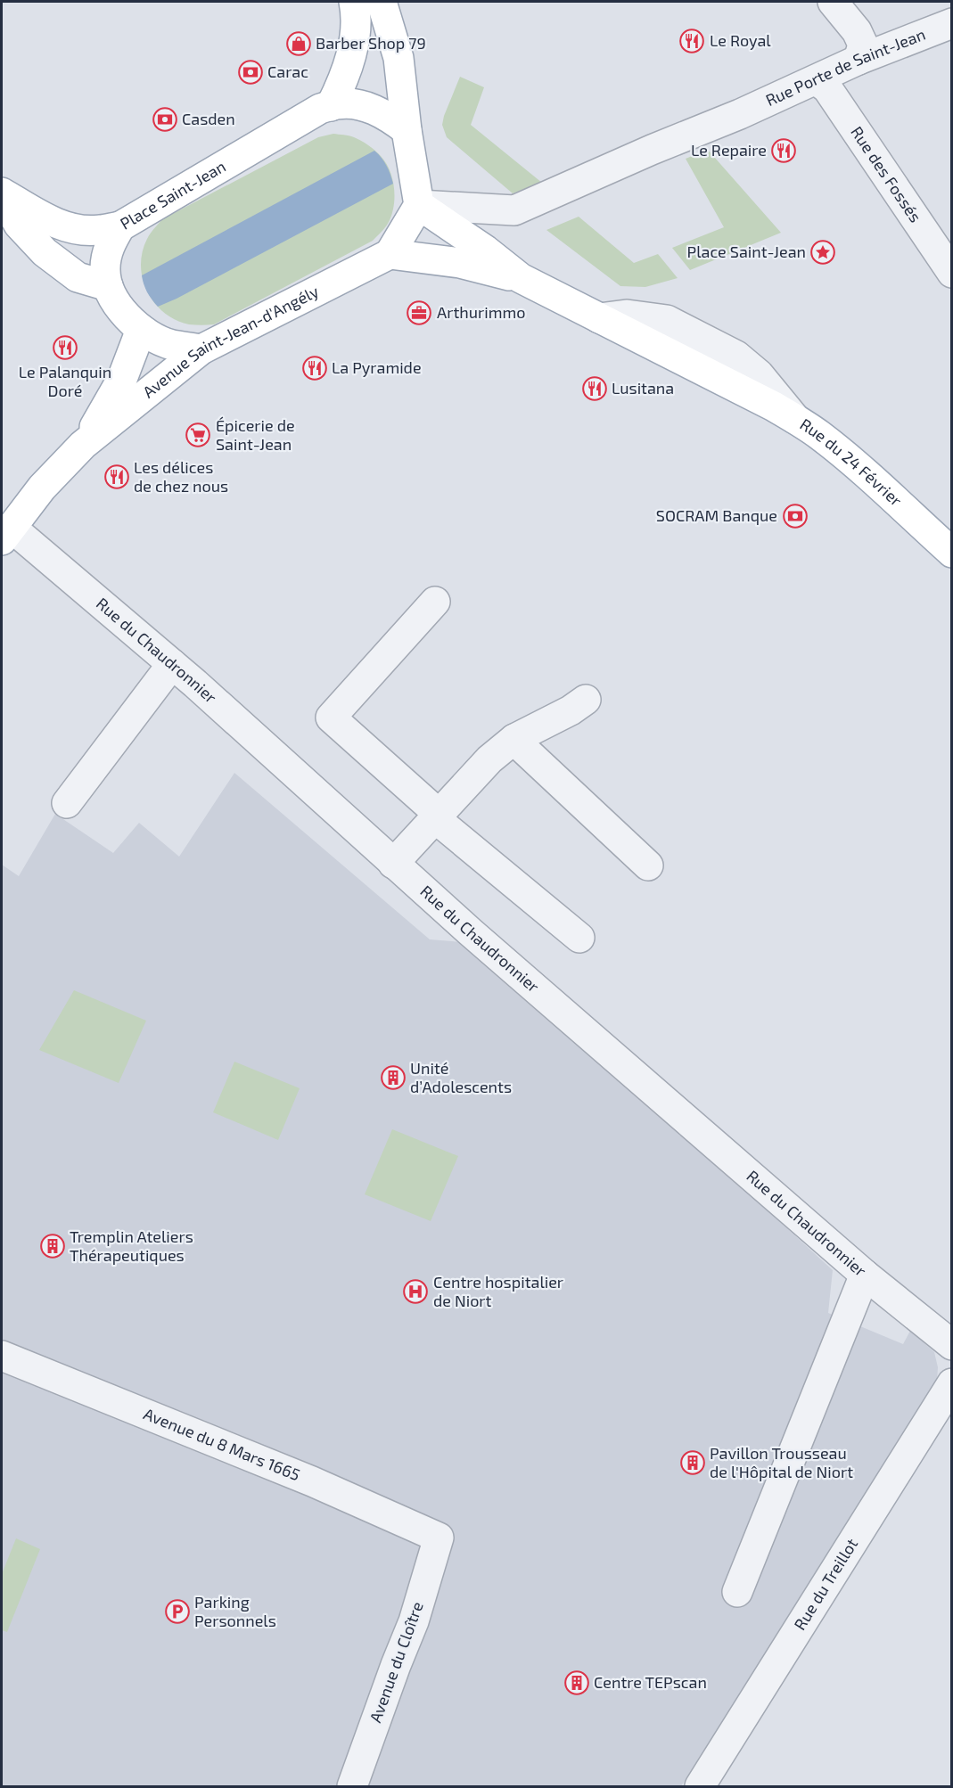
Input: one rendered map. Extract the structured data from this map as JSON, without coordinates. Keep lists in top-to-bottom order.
{
  "streets": {
    "main road": ["Place Saint-Jean", "Avenue Saint-Jean-d'Angély", "Rue du 24 Février"],
    "street": [
      "Rue Porte de Saint-Jean",
      "Rue des Fossés",
      "Rue du Chaudronnier",
      "Avenue du 8 Mars 1665",
      "Rue du Treillot",
      "Avenue du Cloître"
    ]
  },
  "crossings": [
    ["Rue Porte de Saint-Jean", "Rue des Fossés"],
    ["Place Saint-Jean", "Avenue Saint-Jean-d'Angély"],
    ["Avenue Saint-Jean-d'Angély", "Rue du Chaudronnier"],
    ["Avenue du 8 Mars 1665", "Avenue du Cloître"]
  ],
  "places": {
    "restaurant": [
      "Le Royal",
      "Le Repaire",
      "Le Palanquin Doré",
      "La Pyramide",
      "Lusitana",
      "Les délices de chez nous"
    ],
    "shop": ["Barber Shop 79"],
    "bank": ["Carac", "Casden", "SOCRAM Banque"],
    "place": ["Place Saint-Jean"],
    "office": ["Arthurimmo"],
    "supermarket": ["Épicerie de Saint-Jean"],
    "building": [
      "Unité d’Adolescents",
      "Tremplin Ateliers Thérapeutiques",
      "Pavillon Trousseau de l'Hôpital de Niort",
      "Centre TEPscan"
    ],
    "hospital": ["Centre hospitalier de Niort"],
    "parking": ["Parking Personnels"]
  }
}
